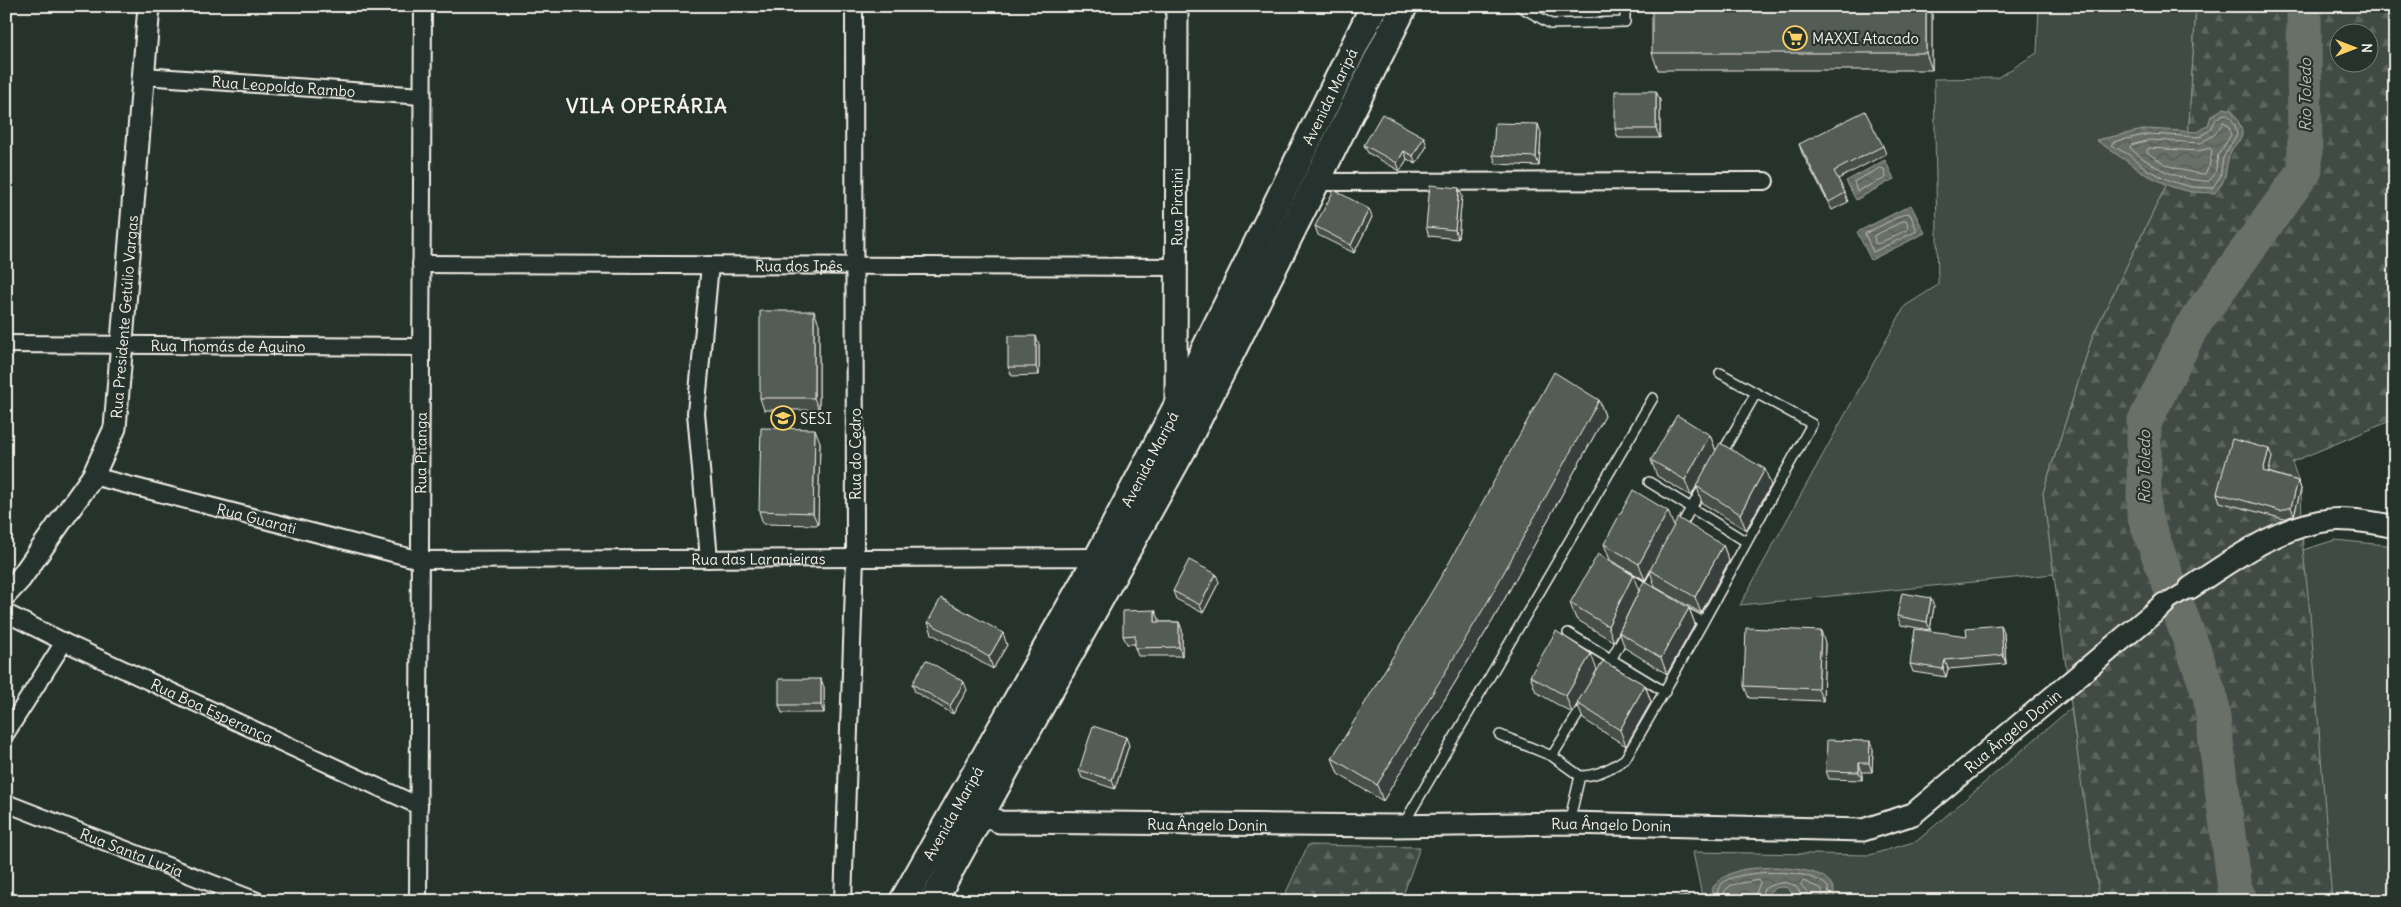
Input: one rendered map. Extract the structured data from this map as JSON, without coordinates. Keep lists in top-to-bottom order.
{
  "streets": {
    "main road": ["Avenida Maripá"],
    "street": [
      "Rua Leopoldo Rambo",
      "Rua Piratini",
      "Rua dos Ipês",
      "Rua Presidente Getúlio Vargas",
      "Rua Thomás de Aquino",
      "Rua Pitanga",
      "Rua do Cedro",
      "Rua Guarati",
      "Rua das Laranjeiras",
      "Rua Boa Esperança",
      "Rua Ângelo Donin",
      "Rua Santa Luzia"
    ]
  },
  "crossings": [
    ["Rua Leopoldo Rambo", "Rua Presidente Getúlio Vargas"],
    ["Rua Leopoldo Rambo", "Rua Pitanga"],
    ["Avenida Maripá", "Rua Piratini"],
    ["Avenida Maripá", "Rua das Laranjeiras"],
    ["Avenida Maripá", "Rua Ângelo Donin"],
    ["Rua Piratini", "Rua dos Ipês"],
    ["Rua dos Ipês", "Rua Pitanga"],
    ["Rua dos Ipês", "Rua do Cedro"],
    ["Rua Presidente Getúlio Vargas", "Rua Thomás de Aquino"],
    ["Rua Presidente Getúlio Vargas", "Rua Guarati"],
    ["Rua Thomás de Aquino", "Rua Pitanga"],
    ["Rua Pitanga", "Rua Guarati"],
    ["Rua Pitanga", "Rua das Laranjeiras"],
    ["Rua Pitanga", "Rua Boa Esperança"],
    ["Rua do Cedro", "Rua das Laranjeiras"],
    ["Rua Guarati", "Rua das Laranjeiras"]
  ],
  "districts": ["VILA OPERÁRIA"],
  "water": ["Rio Toledo"],
  "places": {
    "supermarket": ["MAXXI Atacado"],
    "school or university": ["SESI"]
  },
  "north": "right"
}
